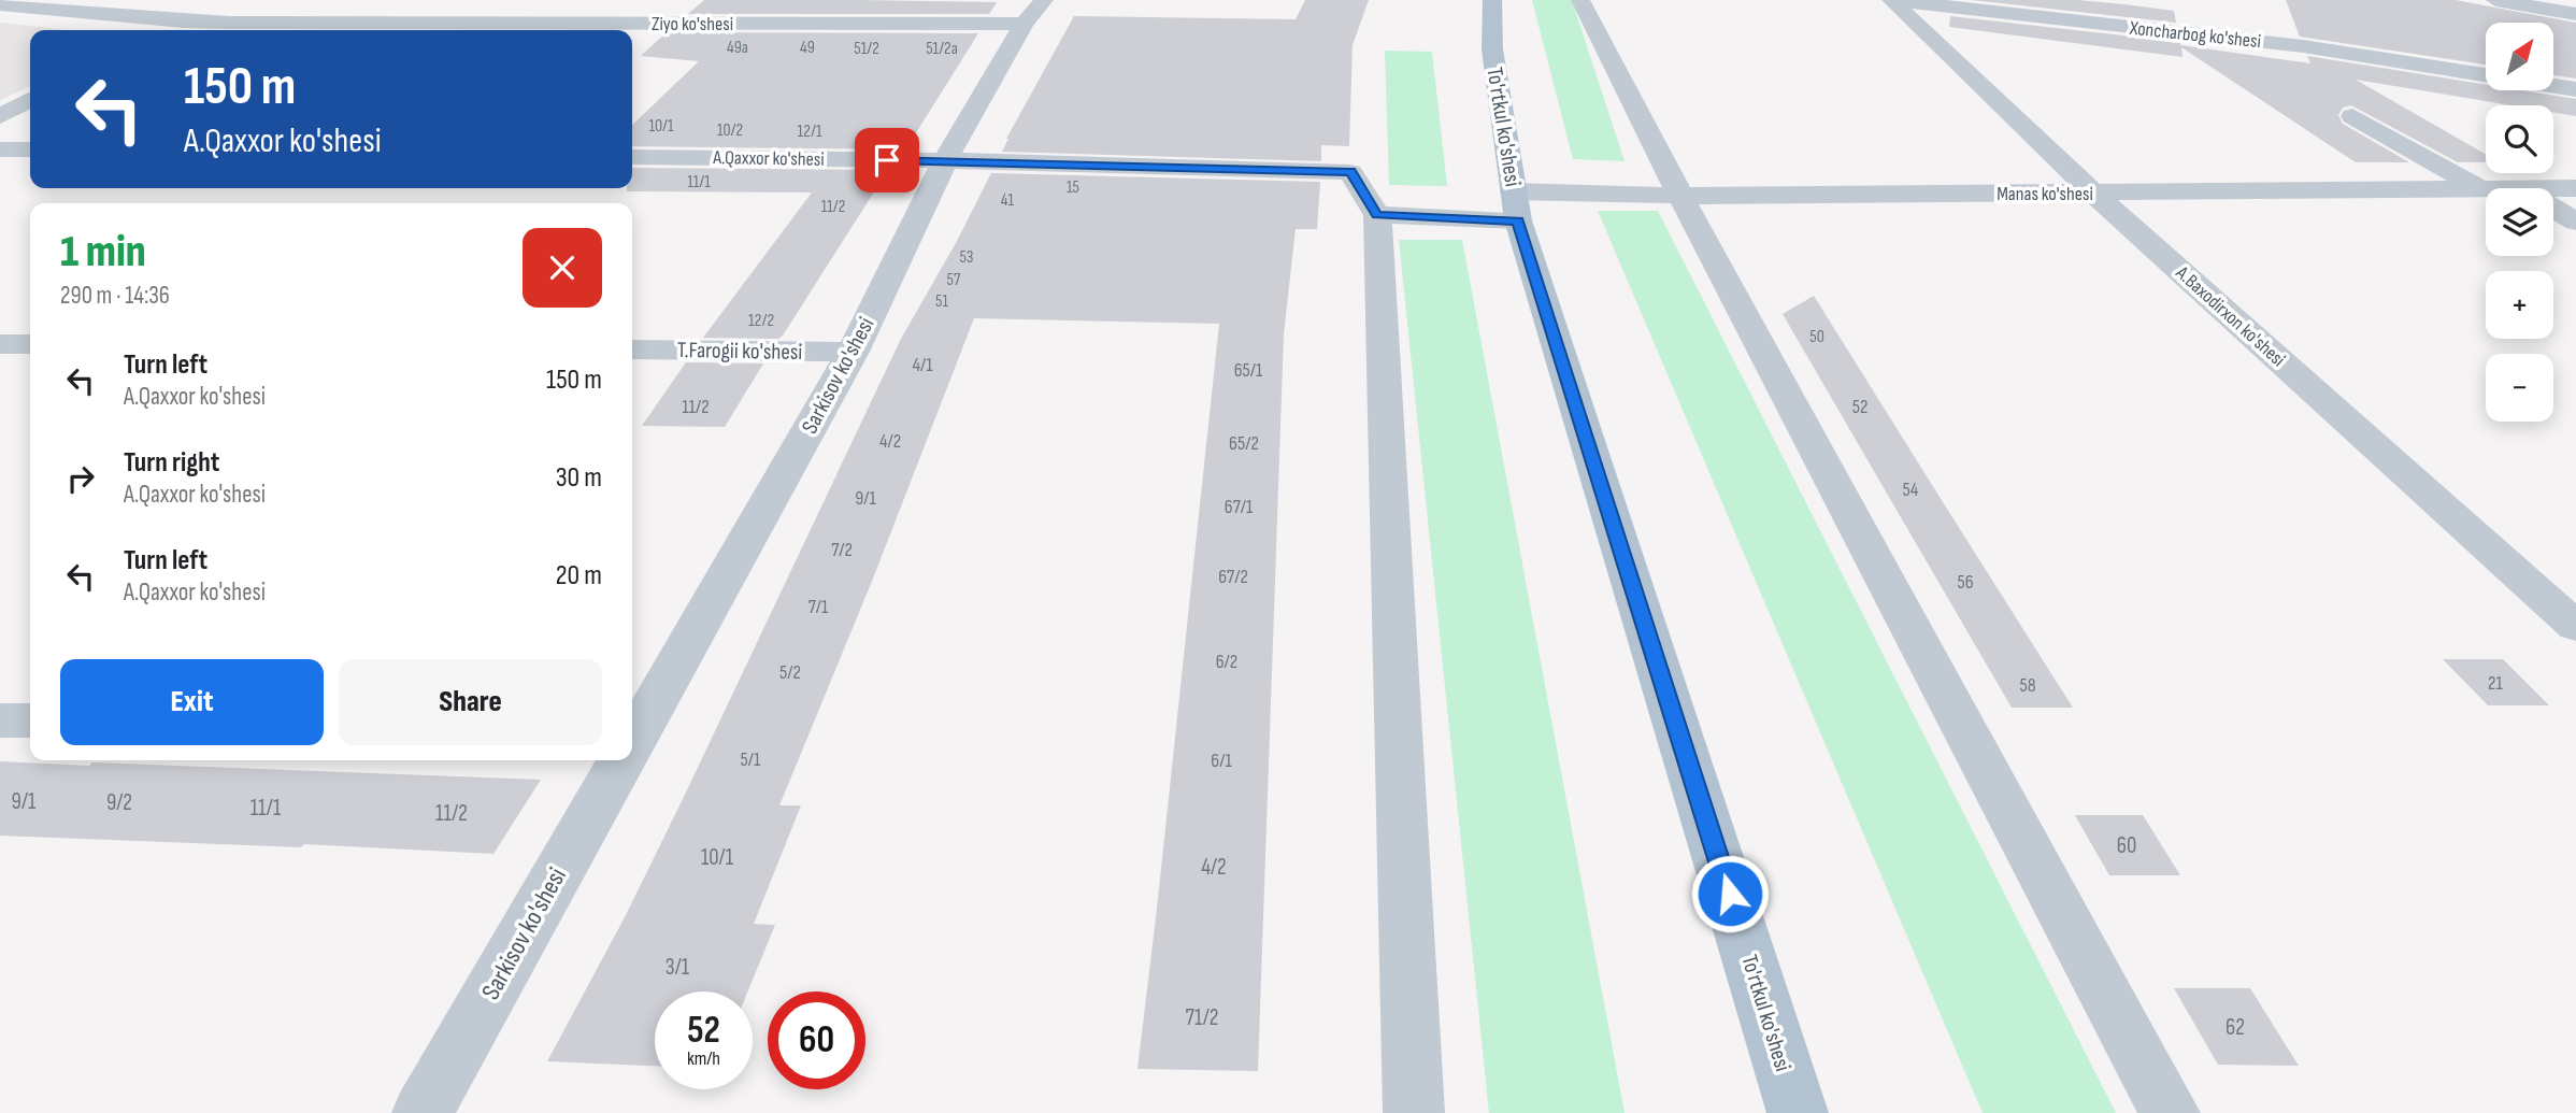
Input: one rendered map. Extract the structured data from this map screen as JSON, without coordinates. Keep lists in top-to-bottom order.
{
  "streets": {
    "main road": ["To'rtkul ko'shesi"],
    "street": [
      "Ziyo ko'shesi",
      "Xoncharbog ko'shesi",
      "A.Qaxxor ko'shesi",
      "Manas ko'shesi",
      "A.Baxodirxon ko'shesi",
      "T.Farogii ko'shesi",
      "Sarkisov ko'shesi"
    ]
  },
  "crossings": [
    ["Ziyo ko'shesi", "Sarkisov ko'shesi"],
    ["Xoncharbog ko'shesi", "A.Baxodirxon ko'shesi"],
    ["To'rtkul ko'shesi", "Manas ko'shesi"],
    ["A.Qaxxor ko'shesi", "Sarkisov ko'shesi"],
    ["Manas ko'shesi", "A.Baxodirxon ko'shesi"],
    ["T.Farogii ko'shesi", "Sarkisov ko'shesi"]
  ],
  "house_numbers": [
    "49a",
    "49",
    "51/2",
    "51/2a",
    "10/1",
    "10/2",
    "12/1",
    "11/1",
    "15",
    "41",
    "11/2",
    "53",
    "57",
    "51",
    "12/2",
    "50",
    "4/1",
    "65/1",
    "11/2",
    "52",
    "4/2",
    "65/2",
    "54",
    "9/1",
    "67/1",
    "7/2",
    "67/2",
    "56",
    "7/1",
    "6/2",
    "5/2",
    "21",
    "58",
    "5/1",
    "6/1",
    "9/1",
    "9/2",
    "11/1",
    "11/2",
    "60",
    "10/1",
    "4/2",
    "3/1",
    "71/2",
    "62"
  ],
  "north": "top right",
  "page": {
    "map_buttons": ["+", "−"],
    "turn": ["150 m", "A.Qaxxor ko'shesi"],
    "heading": ["1 min", "290 m · 14:36"],
    "list": [
      {
        "name": "Turn left",
        "note": "A.Qaxxor ko'shesi",
        "value": "150 m"
      },
      {
        "name": "Turn right",
        "note": "A.Qaxxor ko'shesi",
        "value": "30 m"
      },
      {
        "name": "Turn left",
        "note": "A.Qaxxor ko'shesi",
        "value": "20 m"
      }
    ],
    "buttons": ["Exit", "Share"],
    "speed": "52 km/h",
    "limit": "60"
  }
}
